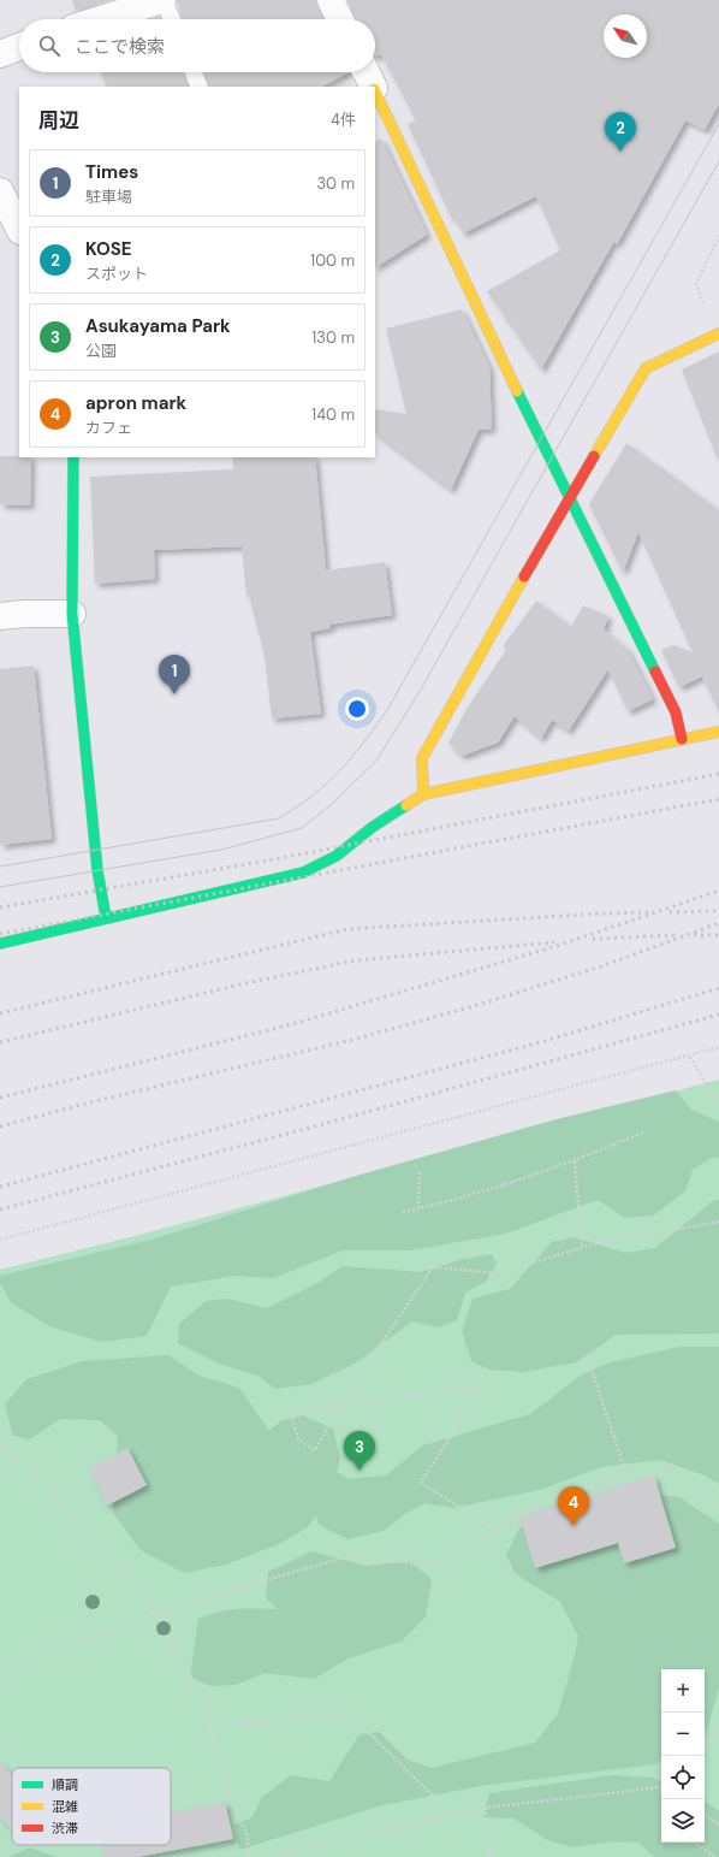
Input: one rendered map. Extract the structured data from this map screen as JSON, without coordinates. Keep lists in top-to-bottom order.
{
  "legend": ["順調", "混雑", "渋滞"],
  "north": "top left",
  "page": {
    "search": "ここで検索",
    "heading": ["周辺", "4件"],
    "pins": [
      "2",
      "1",
      "3",
      "4"
    ],
    "list": [
      {
        "mark": "1",
        "name": "Times",
        "note": "駐車場",
        "value": "30 m"
      },
      {
        "mark": "2",
        "name": "KOSE",
        "note": "スポット",
        "value": "100 m"
      },
      {
        "mark": "3",
        "name": "Asukayama Park",
        "note": "公園",
        "value": "130 m"
      },
      {
        "mark": "4",
        "name": "apron mark",
        "note": "カフェ",
        "value": "140 m"
      }
    ],
    "map_buttons": ["+", "−"]
  }
}
